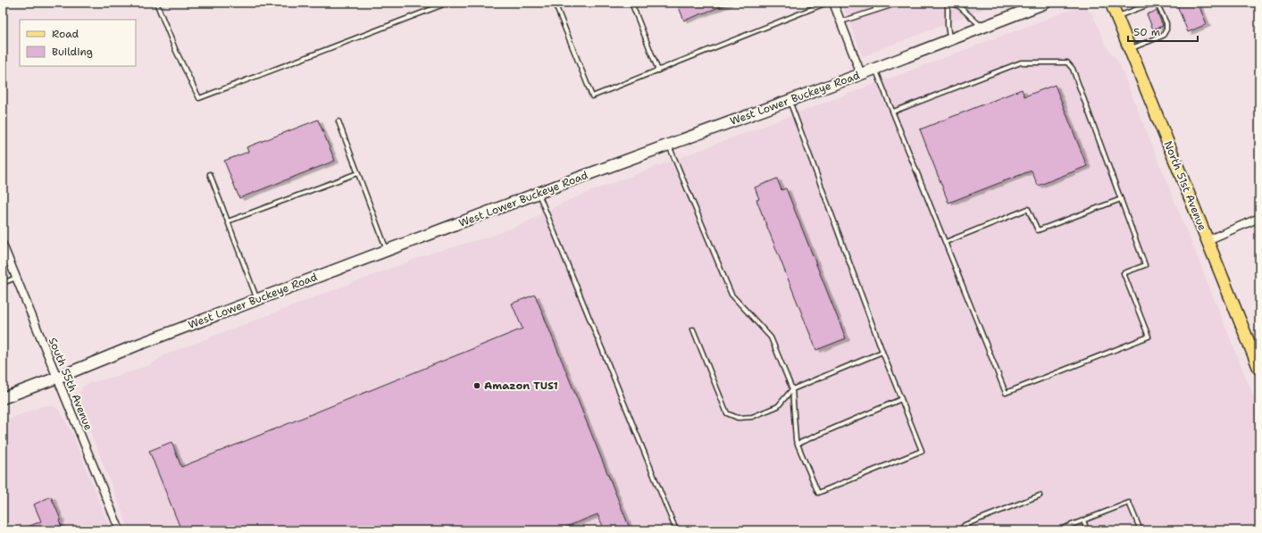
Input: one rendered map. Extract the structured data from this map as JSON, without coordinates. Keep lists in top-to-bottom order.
{
  "streets": {
    "main road": ["West Lower Buckeye Road", "North 51st Avenue"],
    "street": ["South 55th Avenue"]
  },
  "crossings": [
    ["West Lower Buckeye Road", "South 55th Avenue"]
  ],
  "places": ["Amazon TUS1"],
  "legend": ["Road", "Building"],
  "scale_bar": "50 m"
}
